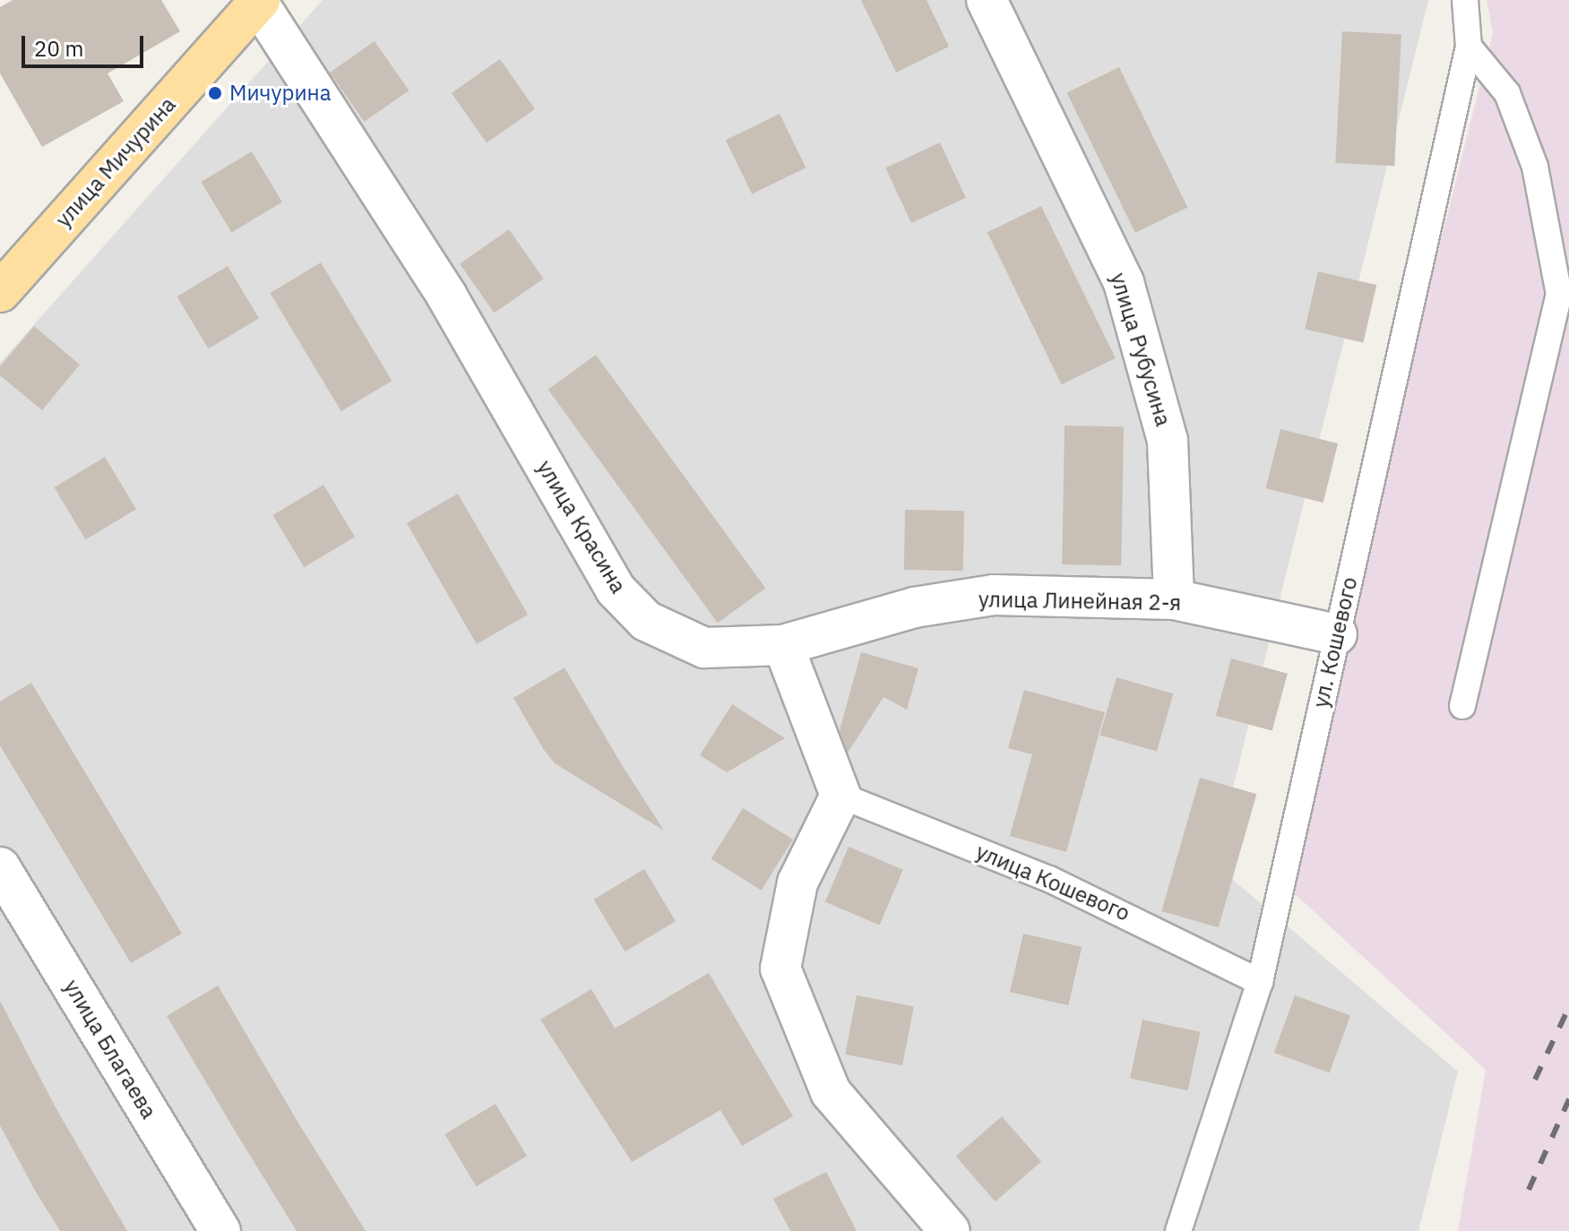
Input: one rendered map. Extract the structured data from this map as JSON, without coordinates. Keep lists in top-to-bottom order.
{
  "streets": {
    "main road": ["улица Мичурина"],
    "street": [
      "улица Рубусина",
      "улица Красина",
      "улица Линейная 2-я",
      "улица Благаева"
    ],
    "lane": ["ул. Кошевого", "улица Кошевого"]
  },
  "crossings": [
    ["улица Мичурина", "улица Красина"],
    ["улица Рубусина", "улица Линейная 2-я"],
    ["улица Красина", "улица Линейная 2-я"],
    ["улица Линейная 2-я", "ул. Кошевого"],
    ["ул. Кошевого", "улица Кошевого"]
  ],
  "places": ["Мичурина"],
  "scale_bar": "20 m"
}
